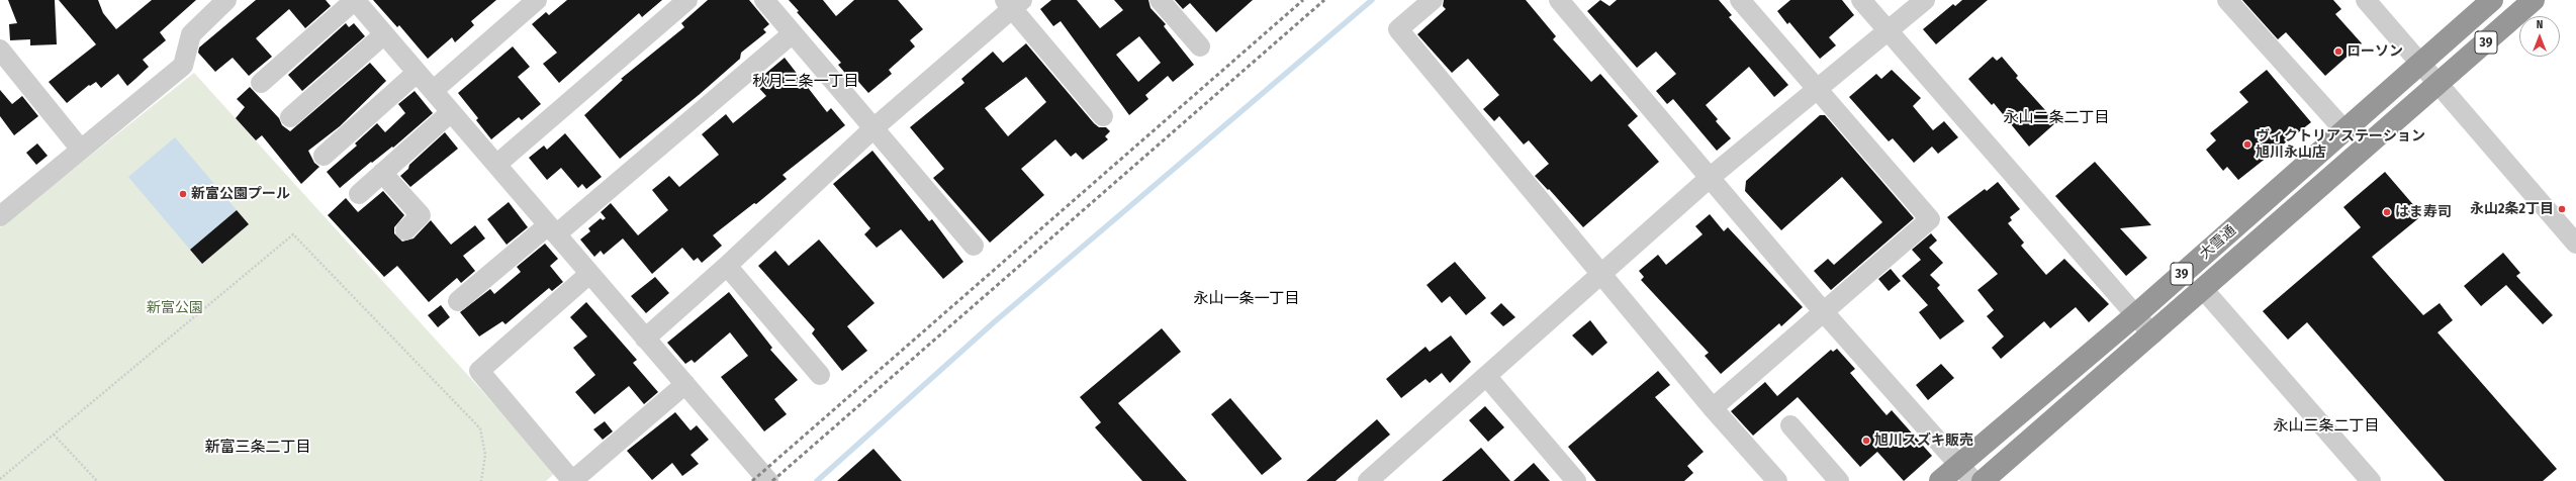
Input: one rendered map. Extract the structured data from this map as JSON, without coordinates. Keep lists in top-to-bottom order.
{
  "streets": {
    "highway": ["39", "大雪通"]
  },
  "districts": [
    "秋月三条一丁目",
    "永山二条二丁目",
    "永山一条一丁目",
    "永山三条二丁目",
    "新富三条二丁目"
  ],
  "parks": ["新富公園"],
  "places": [
    "ローソン",
    "ヴィクトリアステーション 旭川永山店",
    "新富公園プール",
    "永山2条2丁目",
    "はま寿司",
    "旭川スズキ販売"
  ],
  "north": "top"
}
